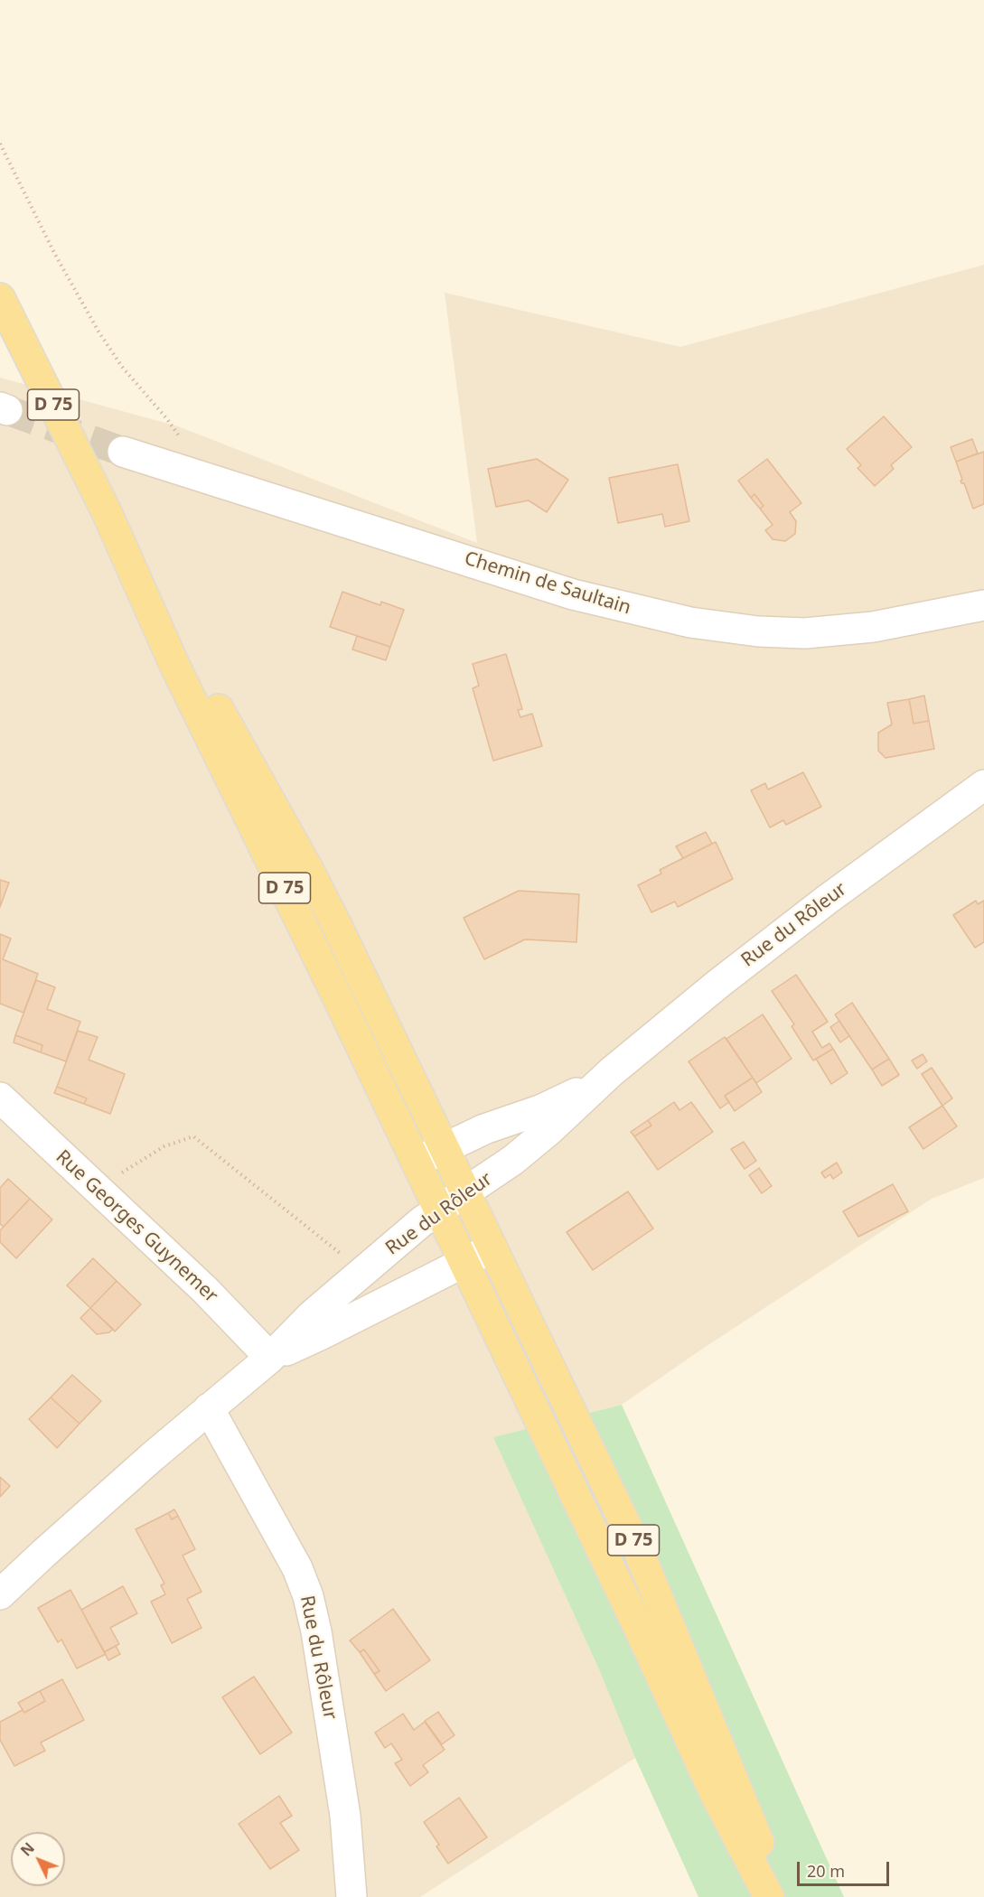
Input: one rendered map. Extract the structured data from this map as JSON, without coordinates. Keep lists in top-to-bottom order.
{
  "streets": {
    "main road": ["D 75"],
    "street": ["Chemin de Saultain", "Rue du Rôleur", "Rue Georges Guynemer"]
  },
  "crossings": [
    ["D 75", "Rue du Rôleur"],
    ["Rue du Rôleur", "Rue Georges Guynemer"]
  ],
  "scale_bar": "20 m",
  "north": "top left"
}
